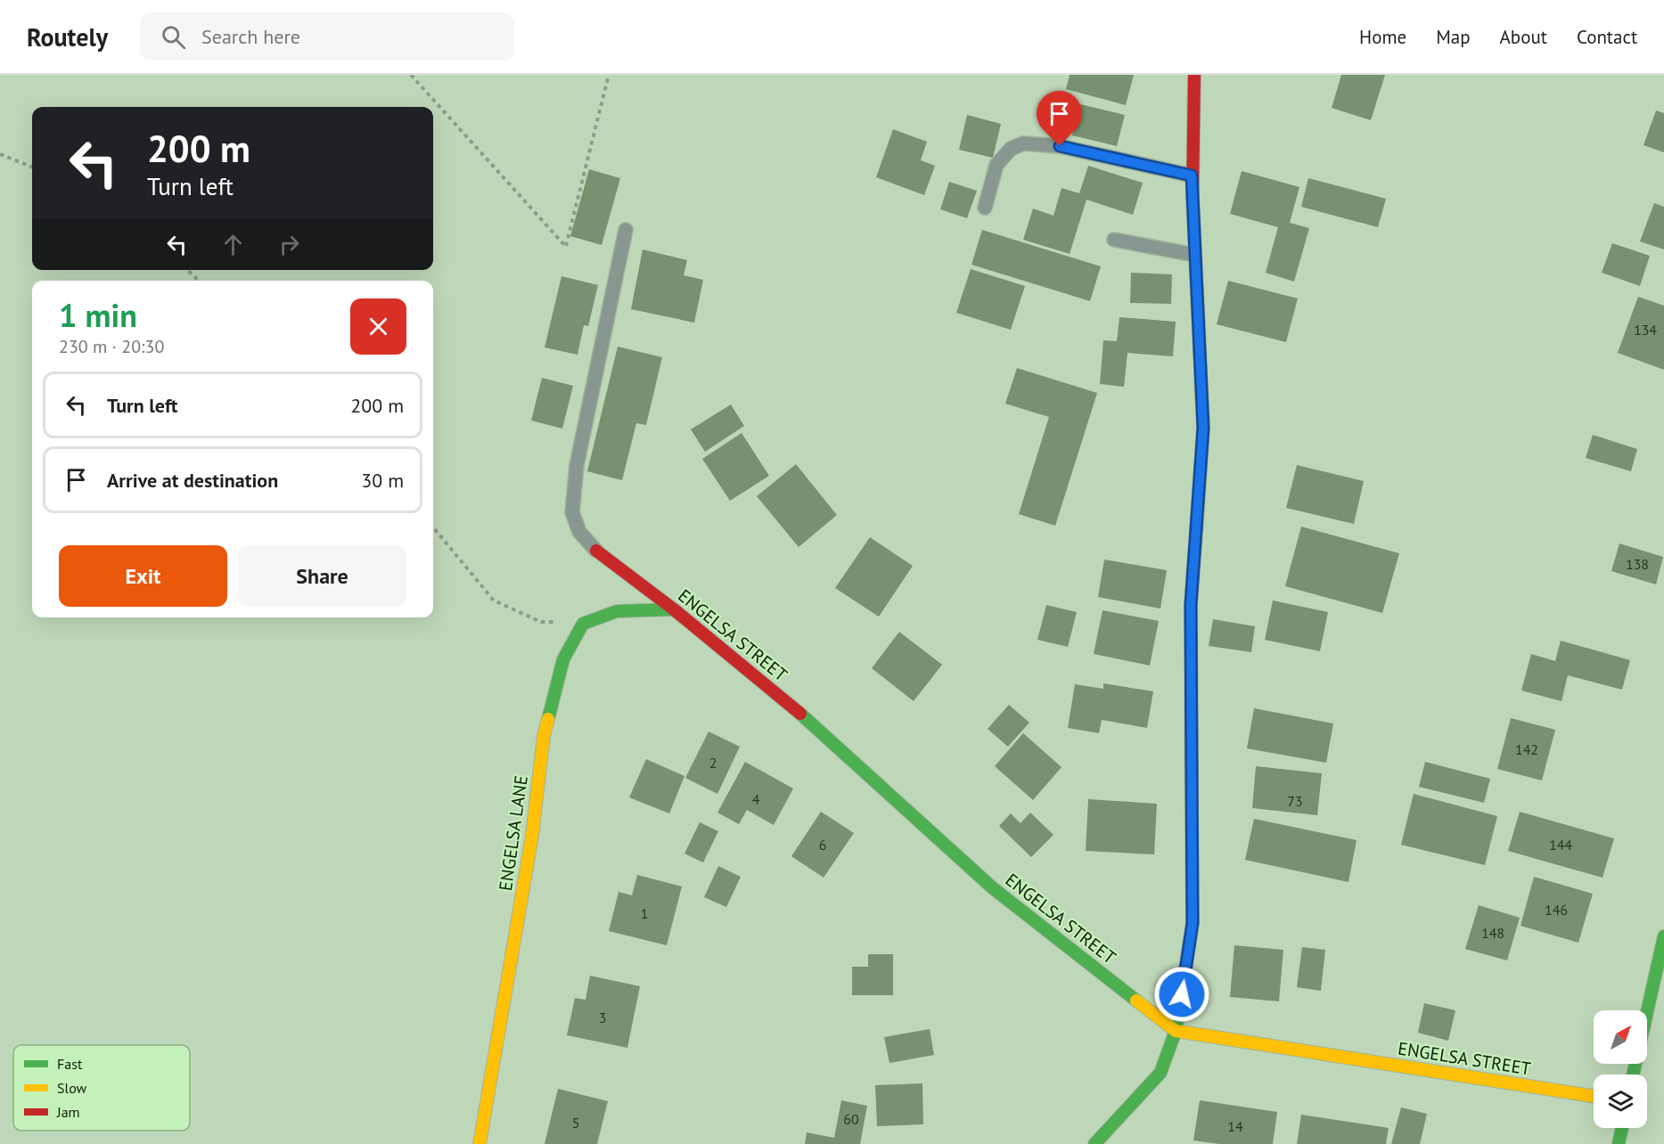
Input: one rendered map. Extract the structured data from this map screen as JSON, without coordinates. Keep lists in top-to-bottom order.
{
  "streets": {
    "main road": ["ENGELSA STREET", "ENGELSA LANE"]
  },
  "house_numbers": [
    "134",
    "138",
    "142",
    "2",
    "4",
    "73",
    "6",
    "144",
    "146",
    "1",
    "148",
    "3",
    "60",
    "5",
    "14"
  ],
  "legend": ["Fast", "Slow", "Jam"],
  "north": "top right",
  "page": {
    "header": "Routely",
    "search": "Search here",
    "nav": [
      "Home",
      "Map",
      "About",
      "Contact"
    ],
    "turn": ["200 m", "Turn left"],
    "heading": ["1 min", "230 m · 20:30"],
    "list": [
      {
        "name": "Turn left",
        "value": "200 m"
      },
      {
        "name": "Arrive at destination",
        "value": "30 m"
      }
    ],
    "buttons": ["Exit", "Share"]
  }
}
